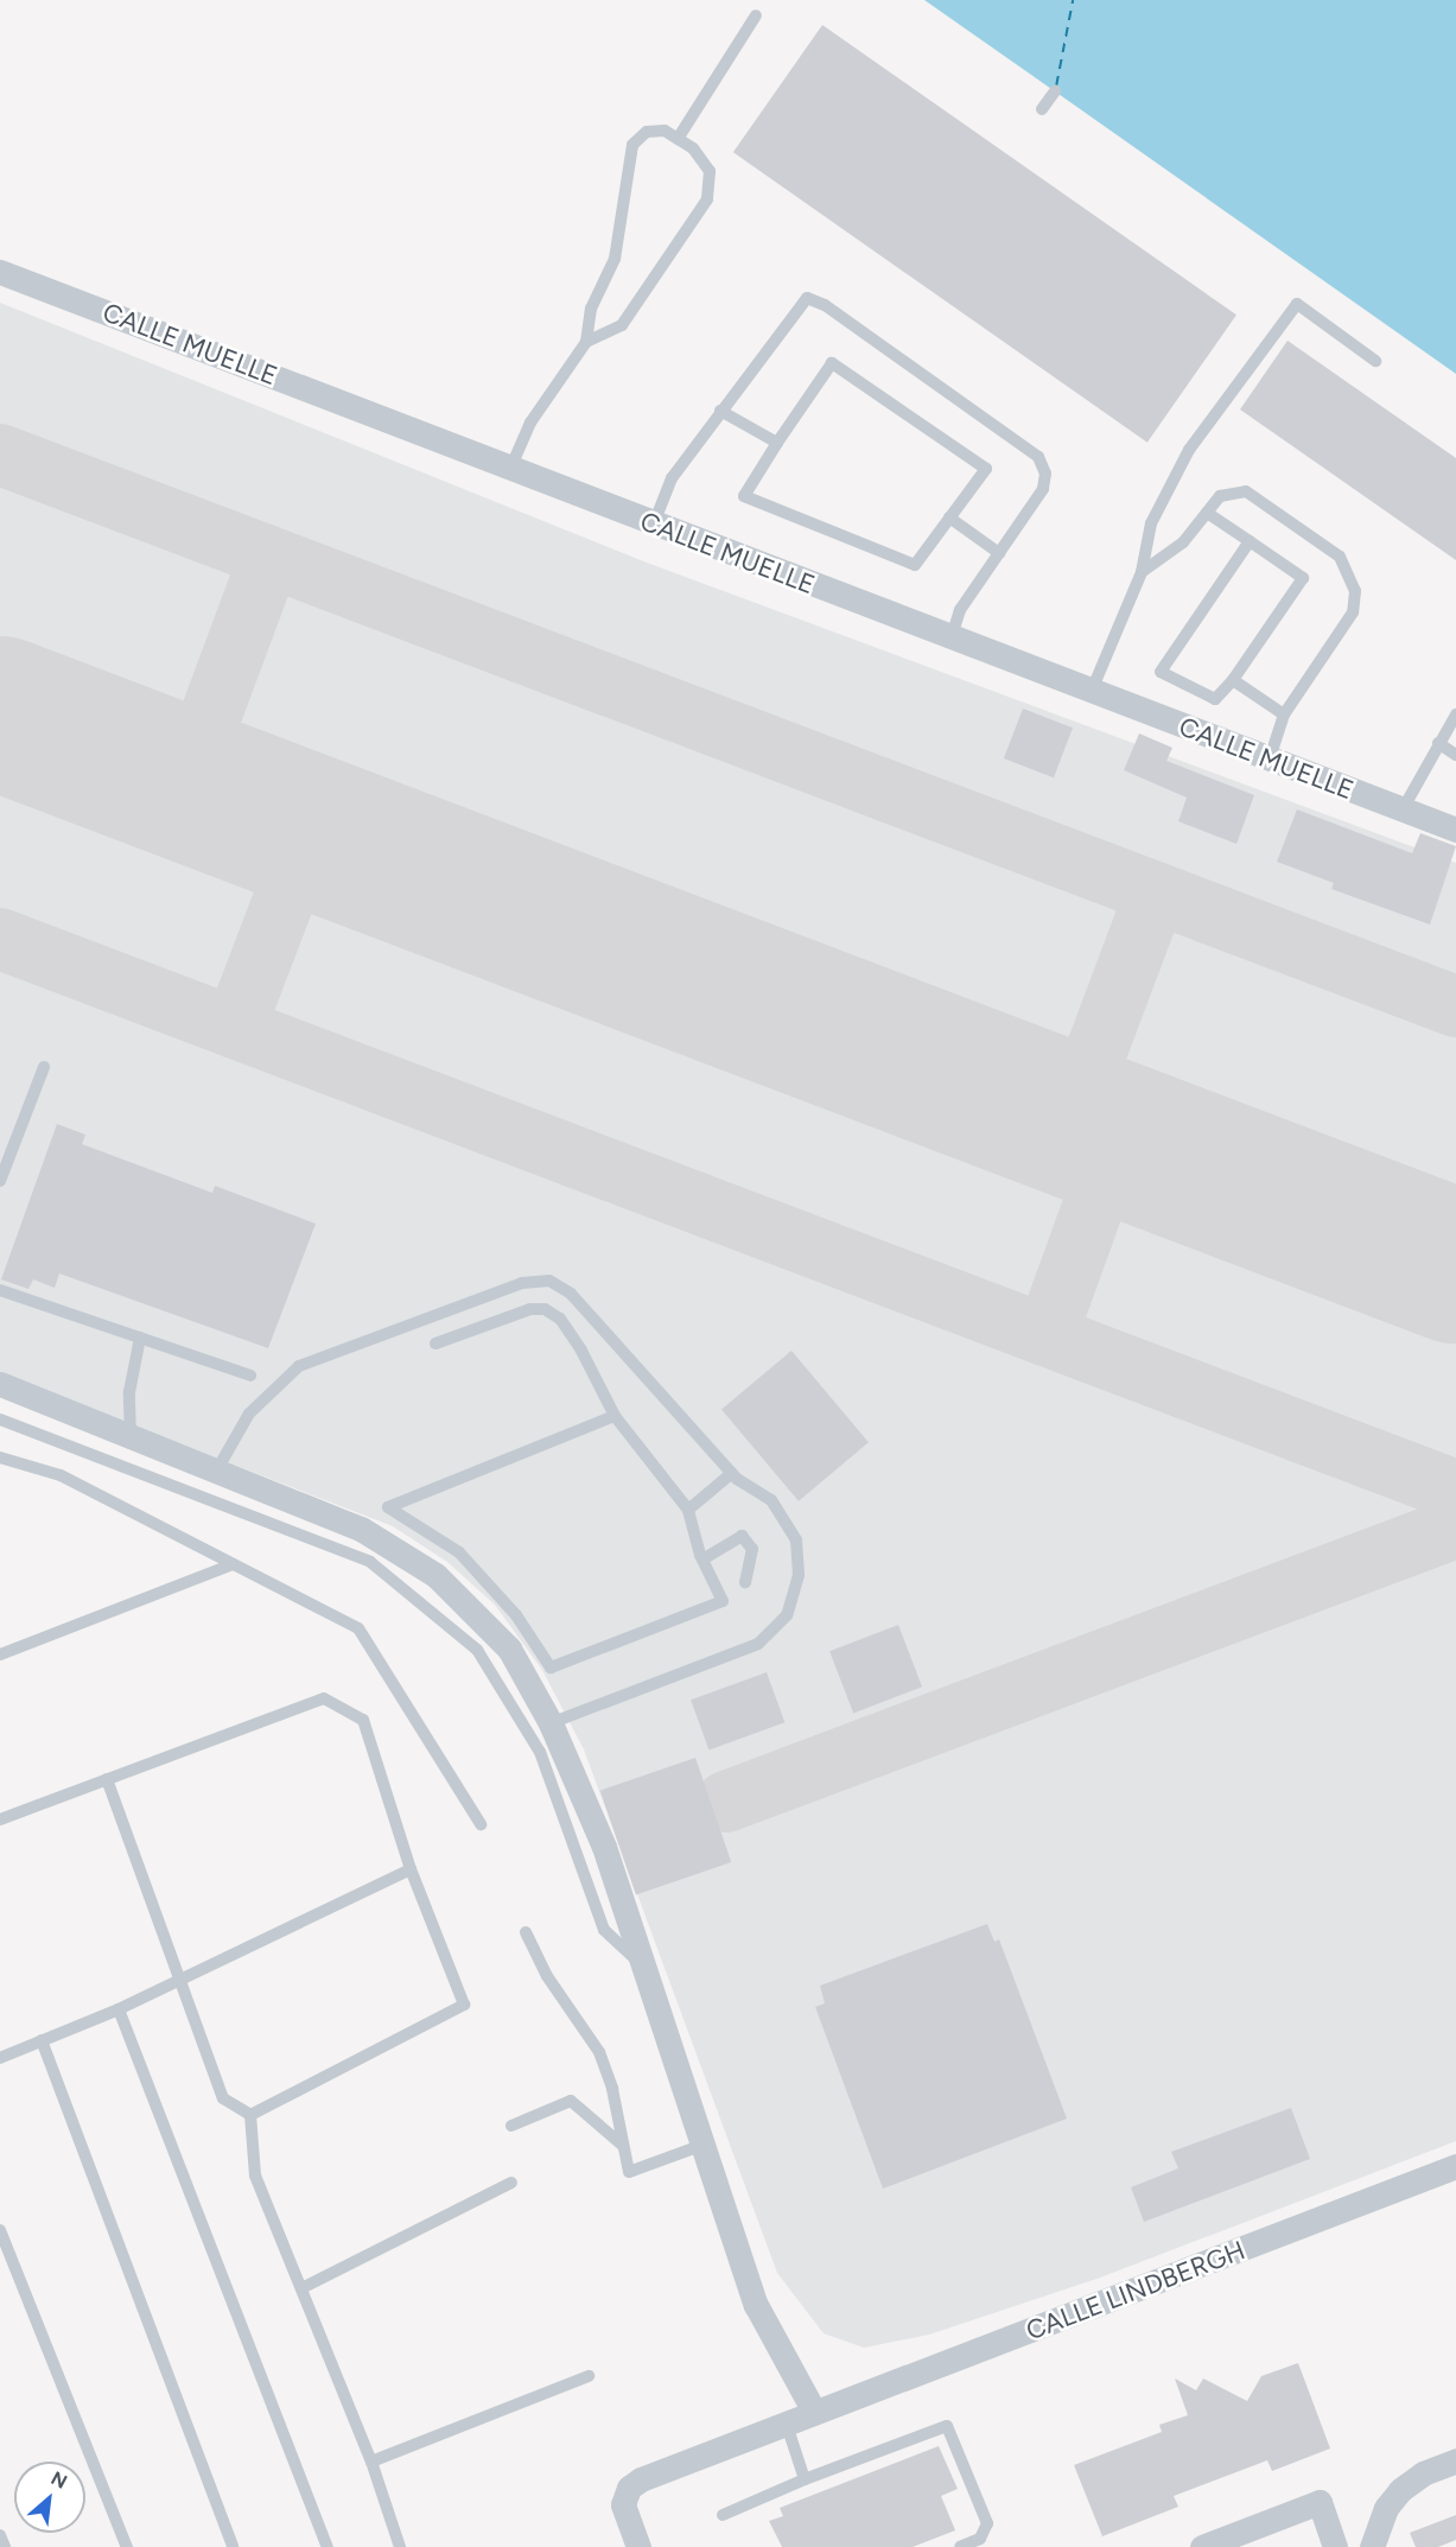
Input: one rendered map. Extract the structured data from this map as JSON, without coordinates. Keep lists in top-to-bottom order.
{
  "streets": {
    "street": ["CALLE MUELLE", "CALLE LINDBERGH"]
  },
  "north": "top right"
}
